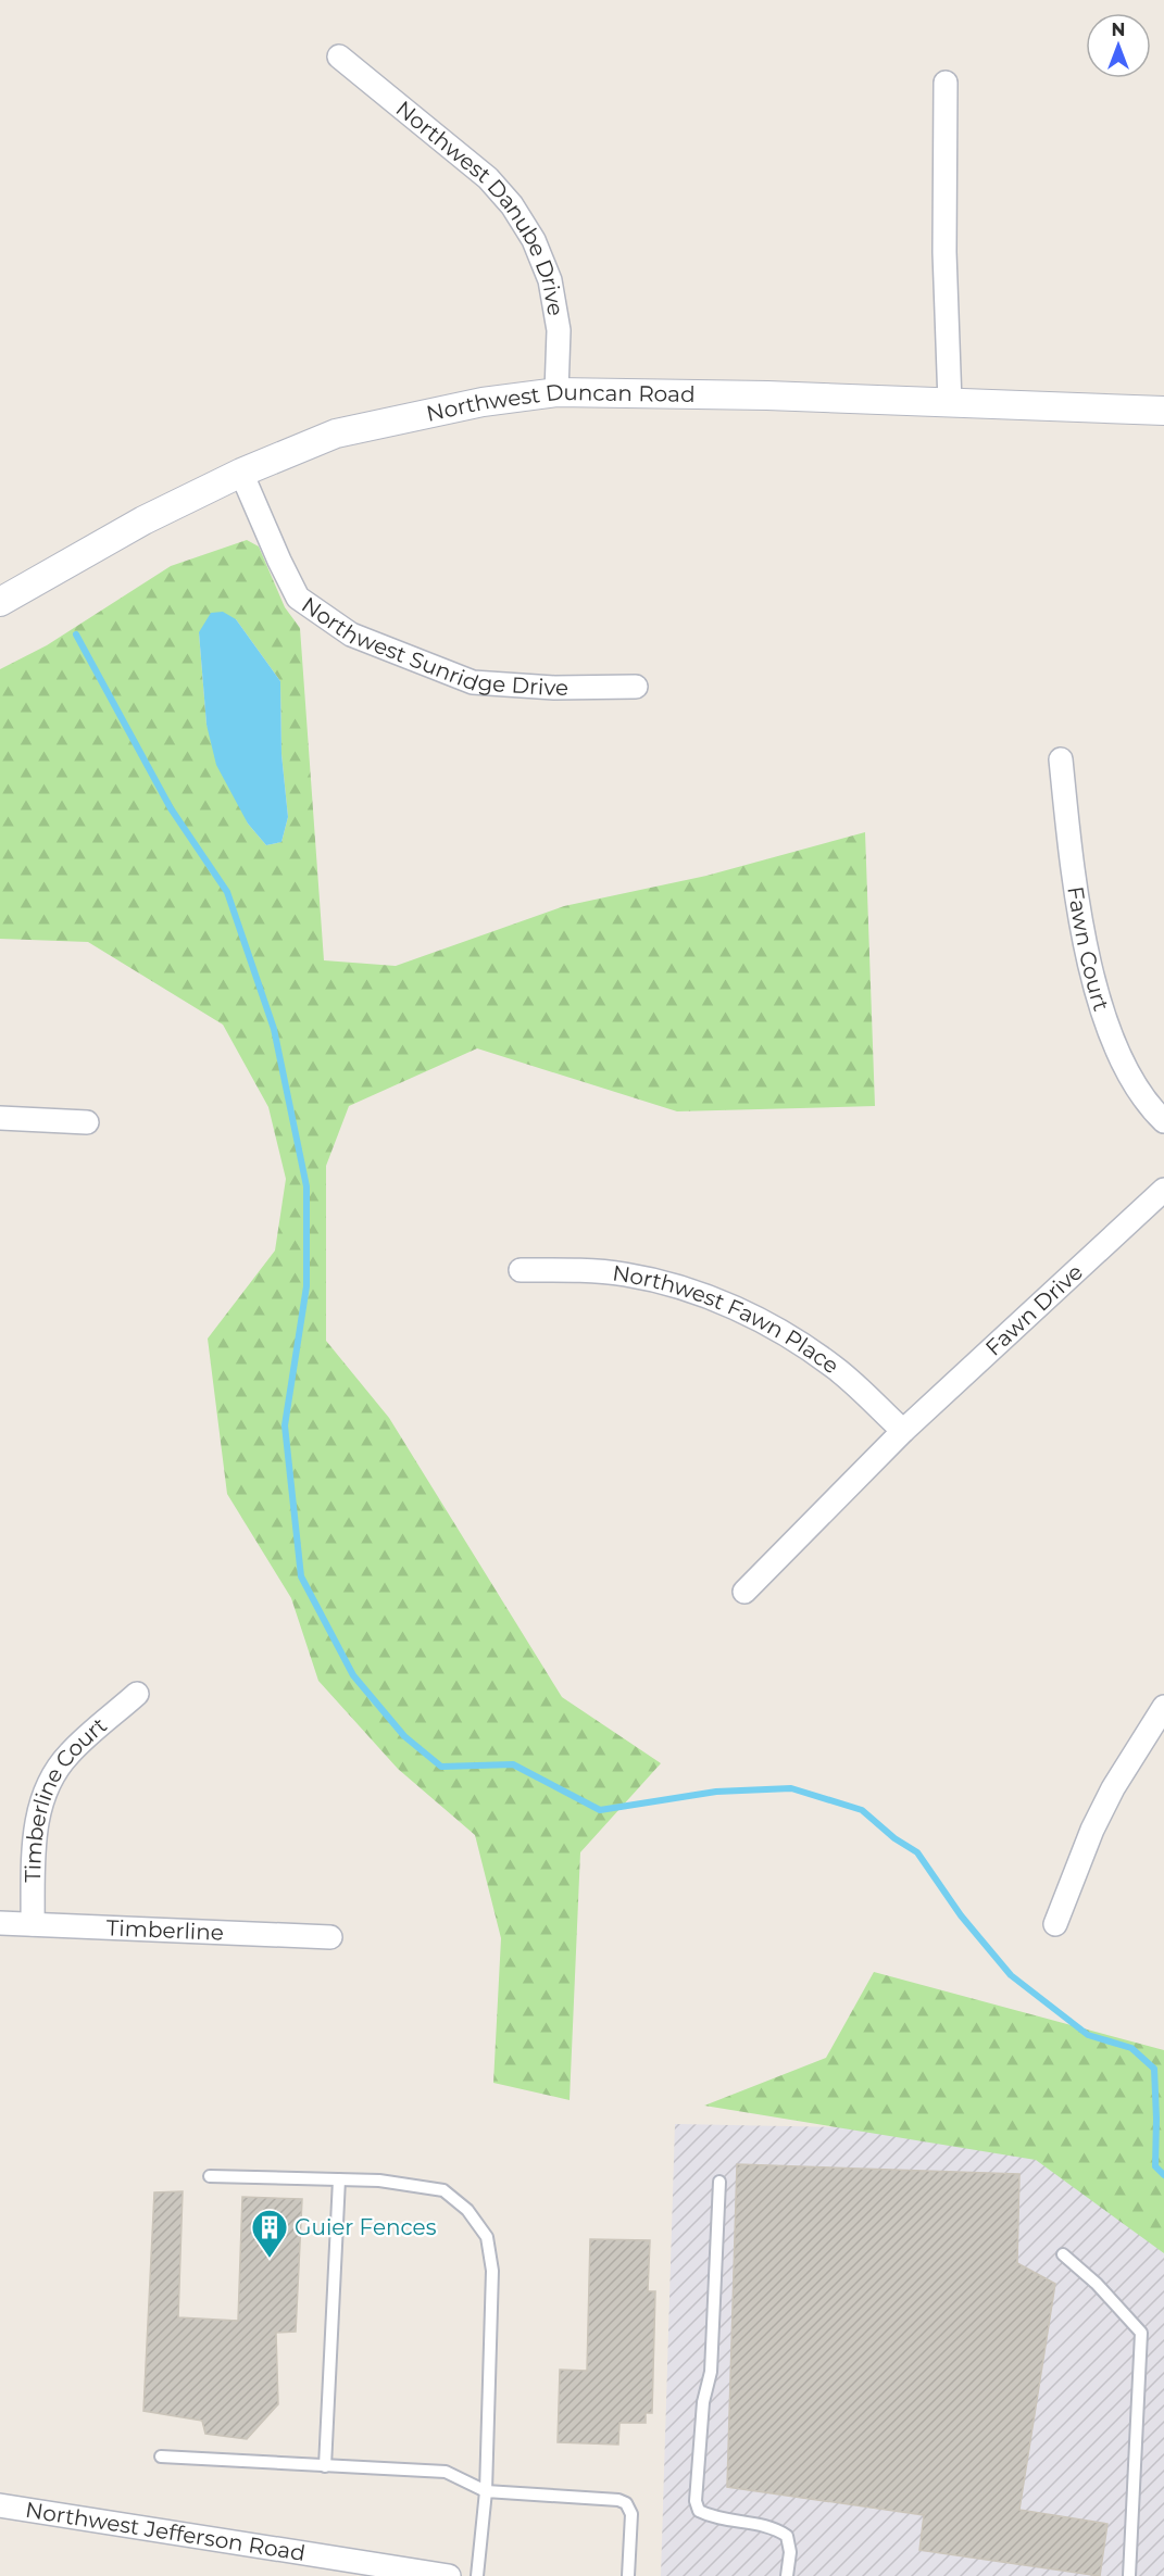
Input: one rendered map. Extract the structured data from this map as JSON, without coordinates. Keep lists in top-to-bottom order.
{
  "streets": {
    "street": [
      "Northwest Danube Drive",
      "Northwest Duncan Road",
      "Northwest Sunridge Drive",
      "Fawn Court",
      "Fawn Drive",
      "Northwest Fawn Place",
      "Timberline Court",
      "Timberline",
      "Northwest Jefferson Road"
    ]
  },
  "crossings": [
    ["Northwest Danube Drive", "Northwest Duncan Road"],
    ["Northwest Duncan Road", "Northwest Sunridge Drive"],
    ["Fawn Drive", "Northwest Fawn Place"],
    ["Timberline Court", "Timberline"]
  ],
  "places": {
    "building": ["Guier Fences"]
  },
  "north": "top"
}
